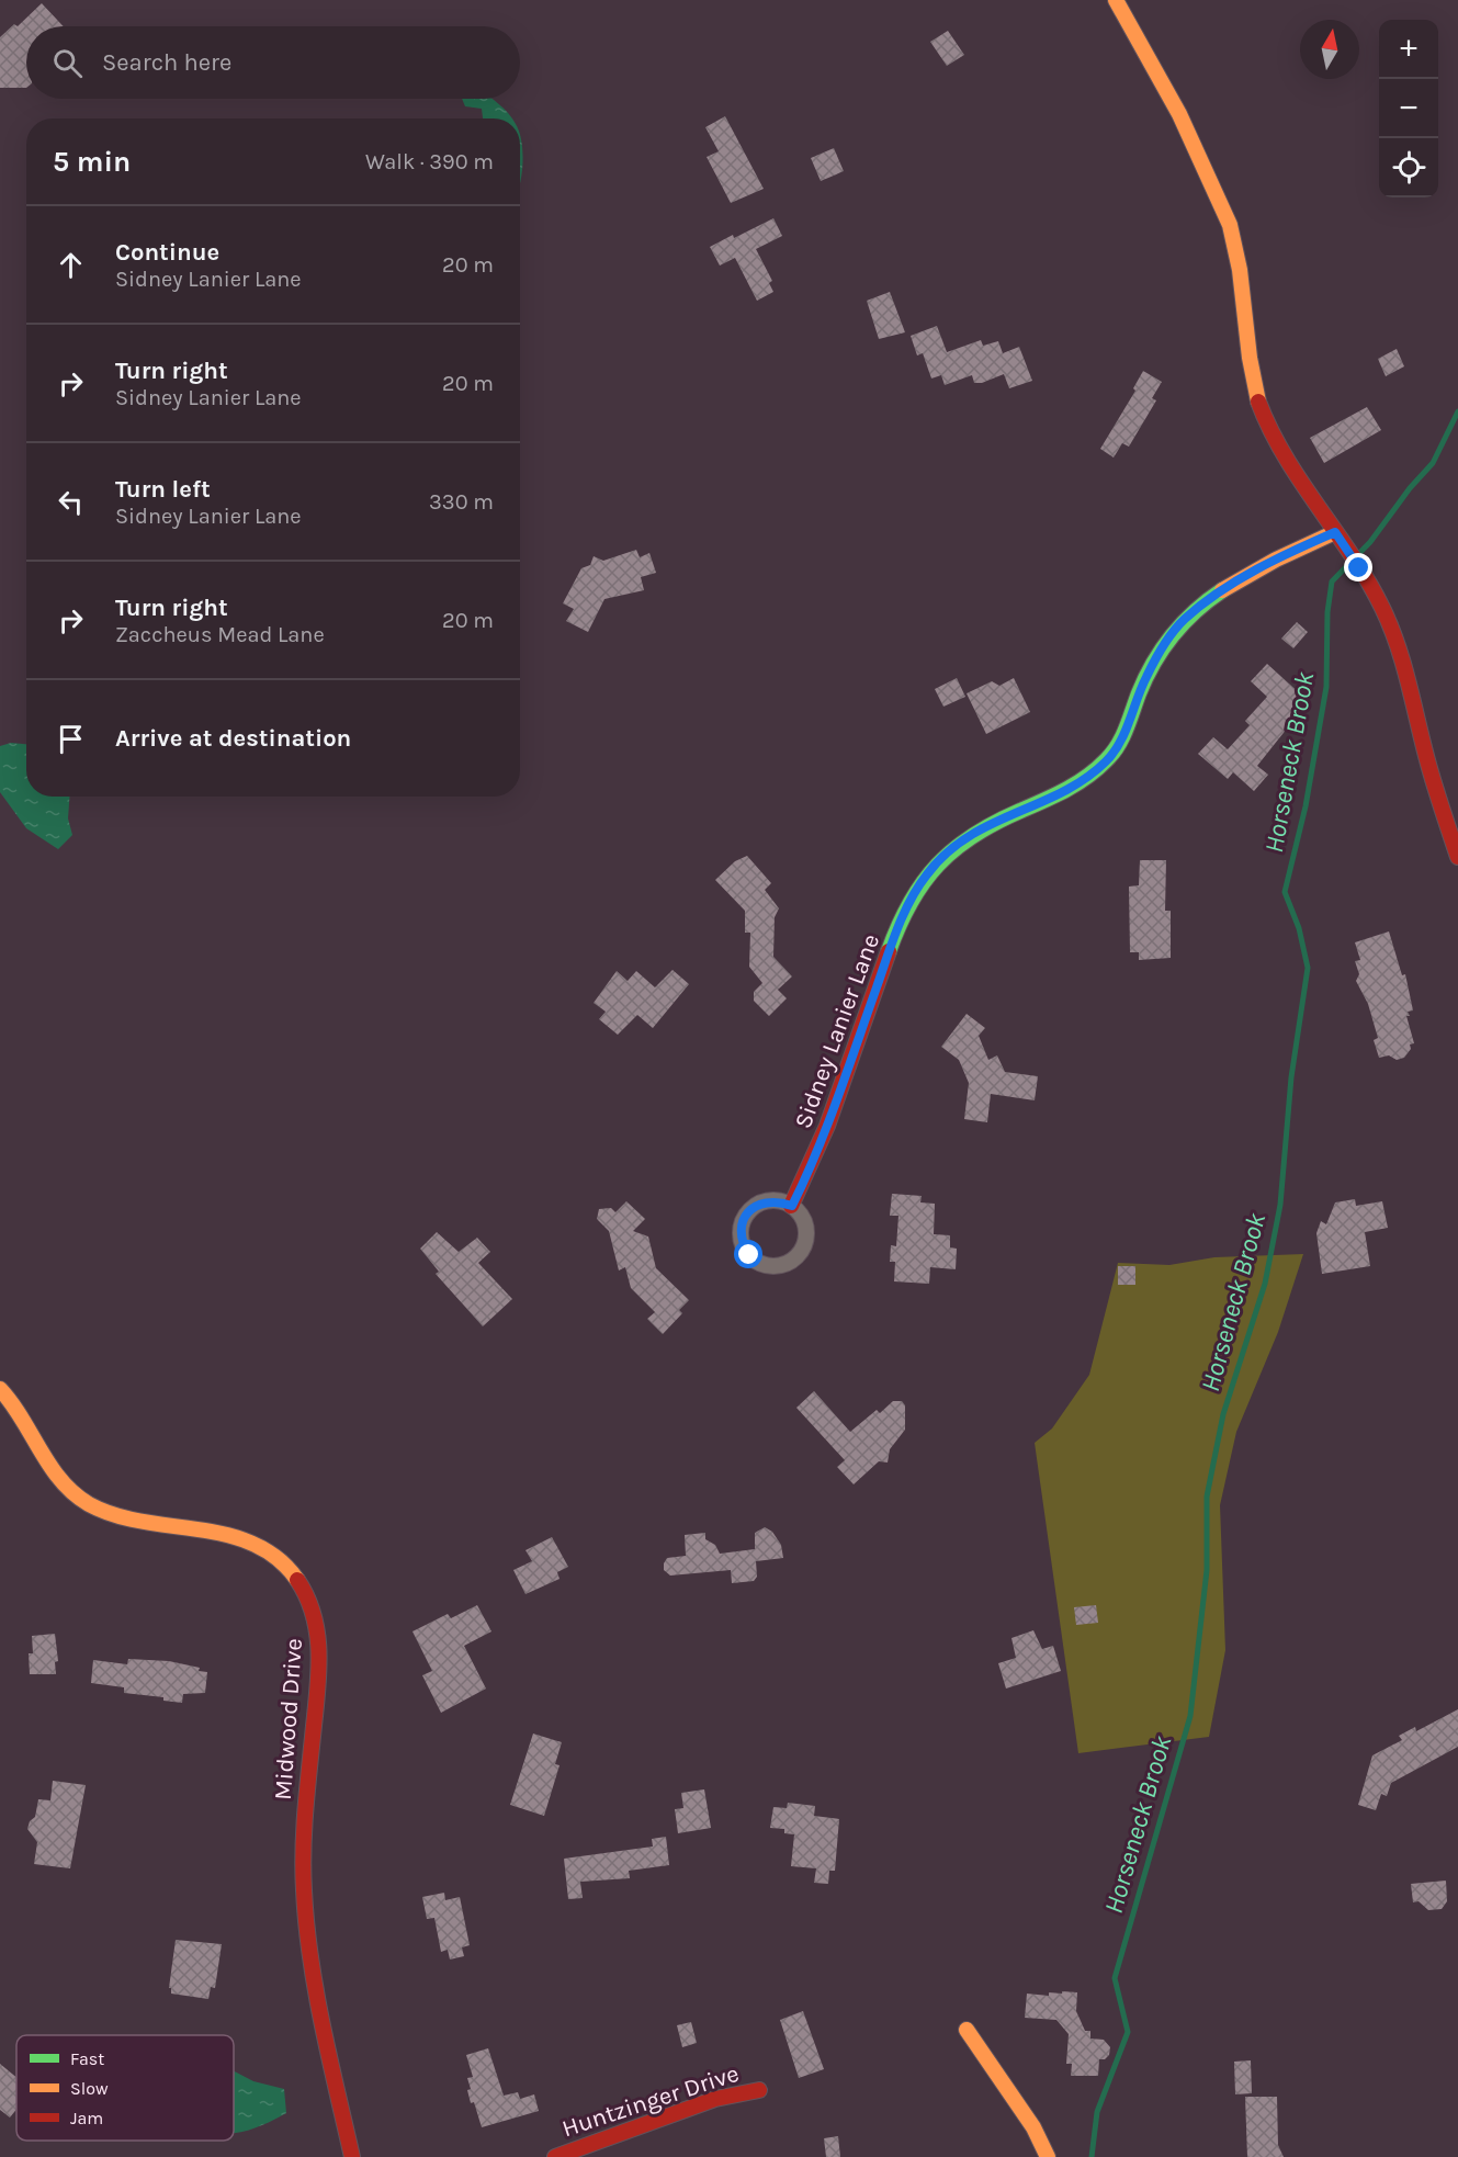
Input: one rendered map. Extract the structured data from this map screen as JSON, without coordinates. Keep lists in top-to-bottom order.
{
  "streets": {
    "street": ["Sidney Lanier Lane", "Midwood Drive", "Huntzinger Drive"]
  },
  "water": ["Horseneck Brook"],
  "legend": ["Fast", "Slow", "Jam"],
  "north": "top",
  "page": {
    "map_buttons": ["+", "−"],
    "search": "Search here",
    "heading": ["5 min", "Walk · 390 m"],
    "list": [
      ["Continue", "Sidney Lanier Lane", "20 m"],
      ["Turn right", "Sidney Lanier Lane", "20 m"],
      ["Turn left", "Sidney Lanier Lane", "330 m"],
      ["Turn right", "Zaccheus Mead Lane", "20 m"],
      "Arrive at destination"
    ]
  }
}
